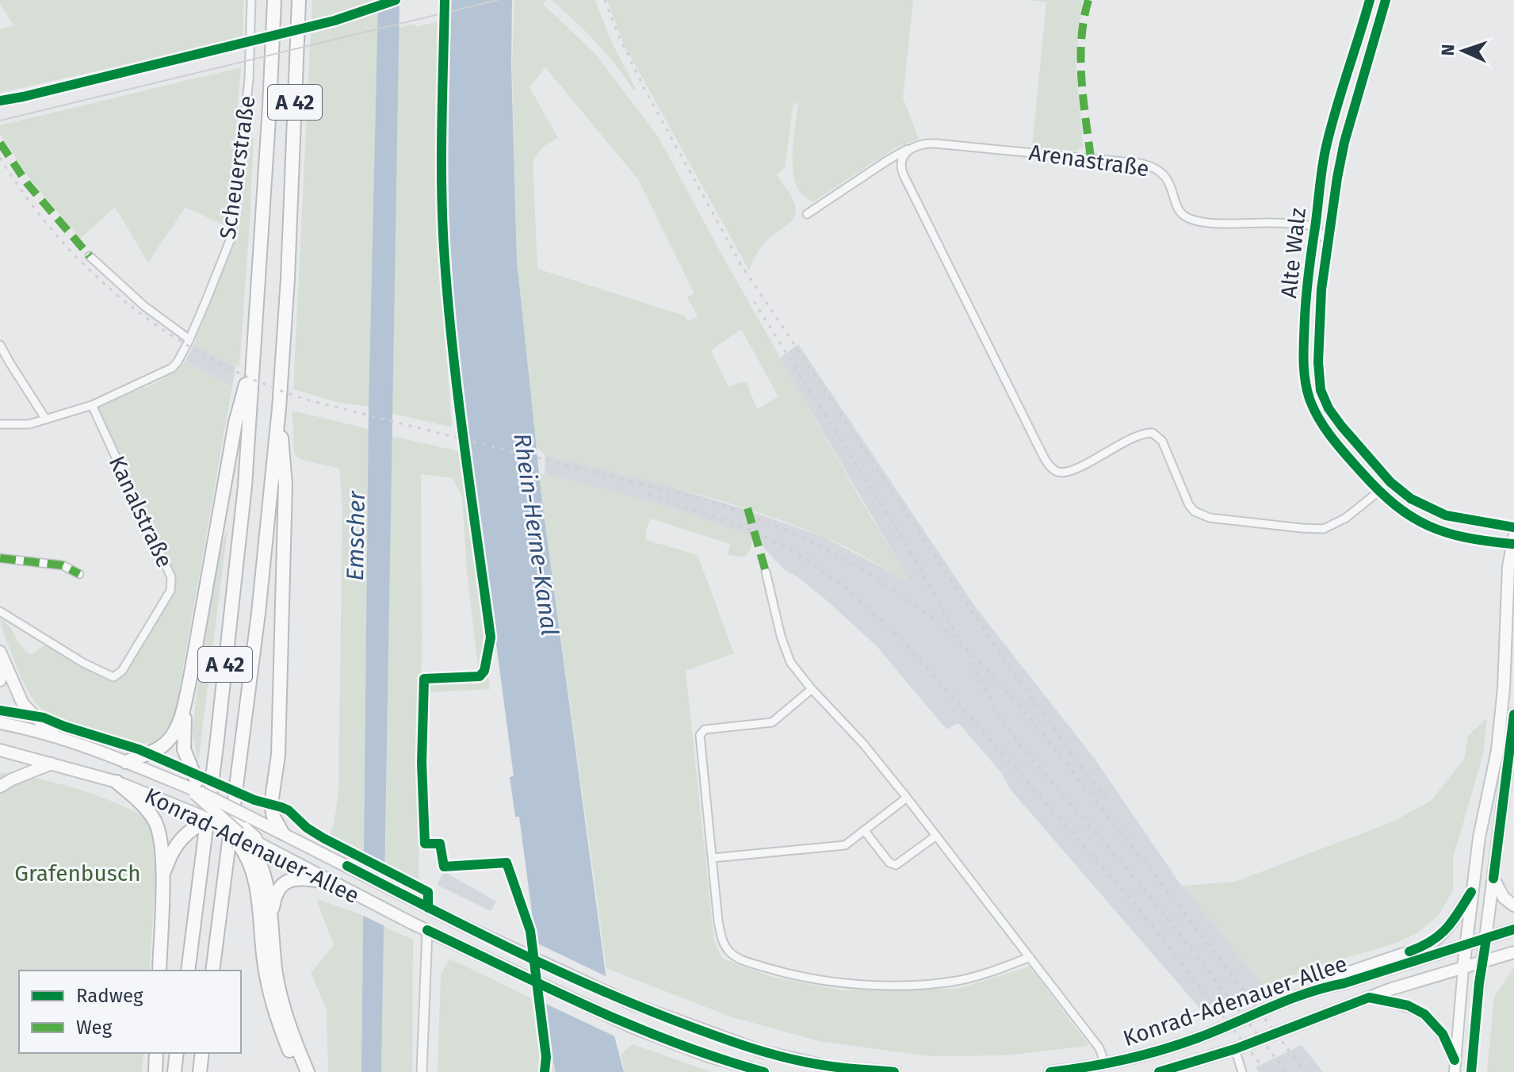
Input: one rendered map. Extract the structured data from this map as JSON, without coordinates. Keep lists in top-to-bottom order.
{
  "streets": {
    "highway": ["A 42"],
    "main road": ["Konrad-Adenauer-Allee"],
    "street": [
      "Arenastraße",
      "Scheuerstraße",
      "Alte Walz",
      "Kanalstraße"
    ]
  },
  "crossings": [
    ["Arenastraße", "Alte Walz"],
    ["Scheuerstraße", "Kanalstraße"]
  ],
  "water": ["Rhein-Herne-Kanal", "Emscher"],
  "parks": ["Grafenbusch"],
  "legend": ["Radweg", "Weg"],
  "north": "left"
}
